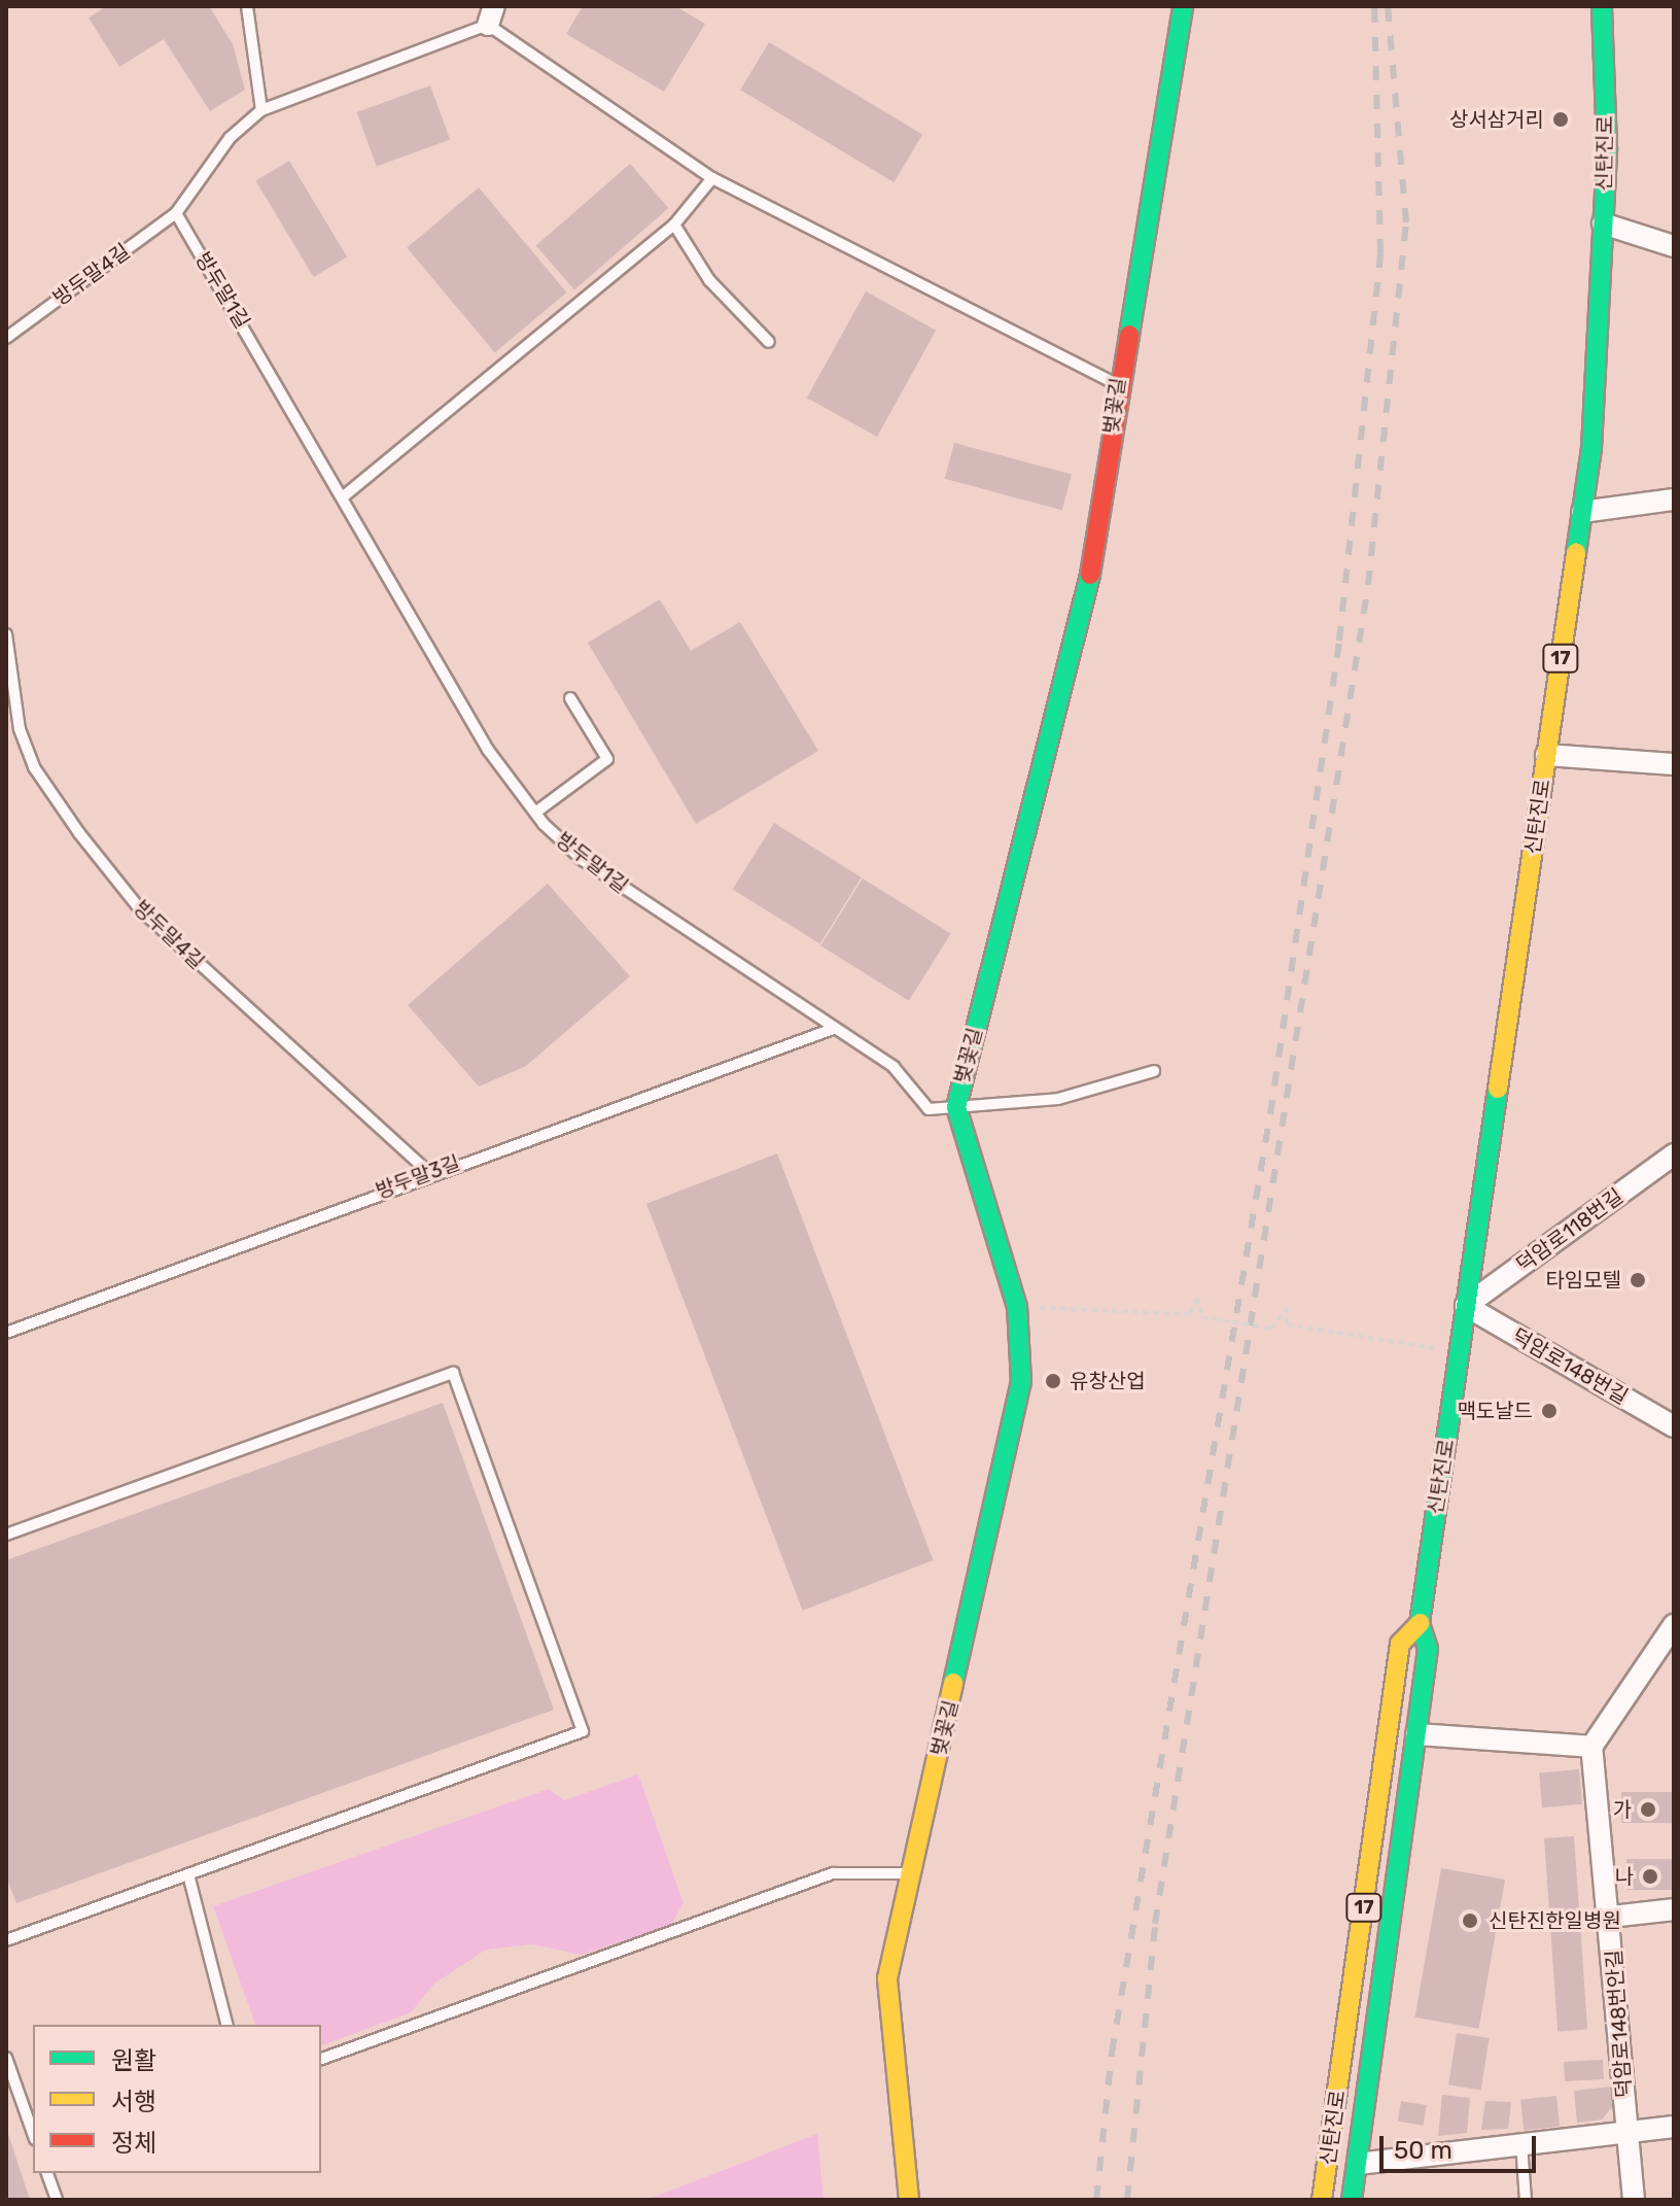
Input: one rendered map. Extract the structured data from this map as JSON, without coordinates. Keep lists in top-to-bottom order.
{
  "streets": {
    "main road": ["신탄진로", "벚꽃길", "17"],
    "street": ["덕암로118번길", "덕암로148번길", "덕암로148번안길"],
    "lane": ["방두말4길", "방두말1길", "방두말3길"]
  },
  "crossings": [
    ["신탄진로", "덕암로118번길"],
    ["신탄진로", "덕암로148번길"],
    ["방두말4길", "방두말1길"],
    ["방두말4길", "방두말3길"],
    ["방두말1길", "벚꽃길"],
    ["방두말1길", "방두말3길"],
    ["덕암로118번길", "덕암로148번길"]
  ],
  "places": [
    "상서삼거리",
    "타임모텔",
    "유창산업",
    "맥도날드",
    "가",
    "나",
    "신탄진한일병원"
  ],
  "legend": ["원활", "서행", "정체"],
  "scale_bar": "50 m"
}
